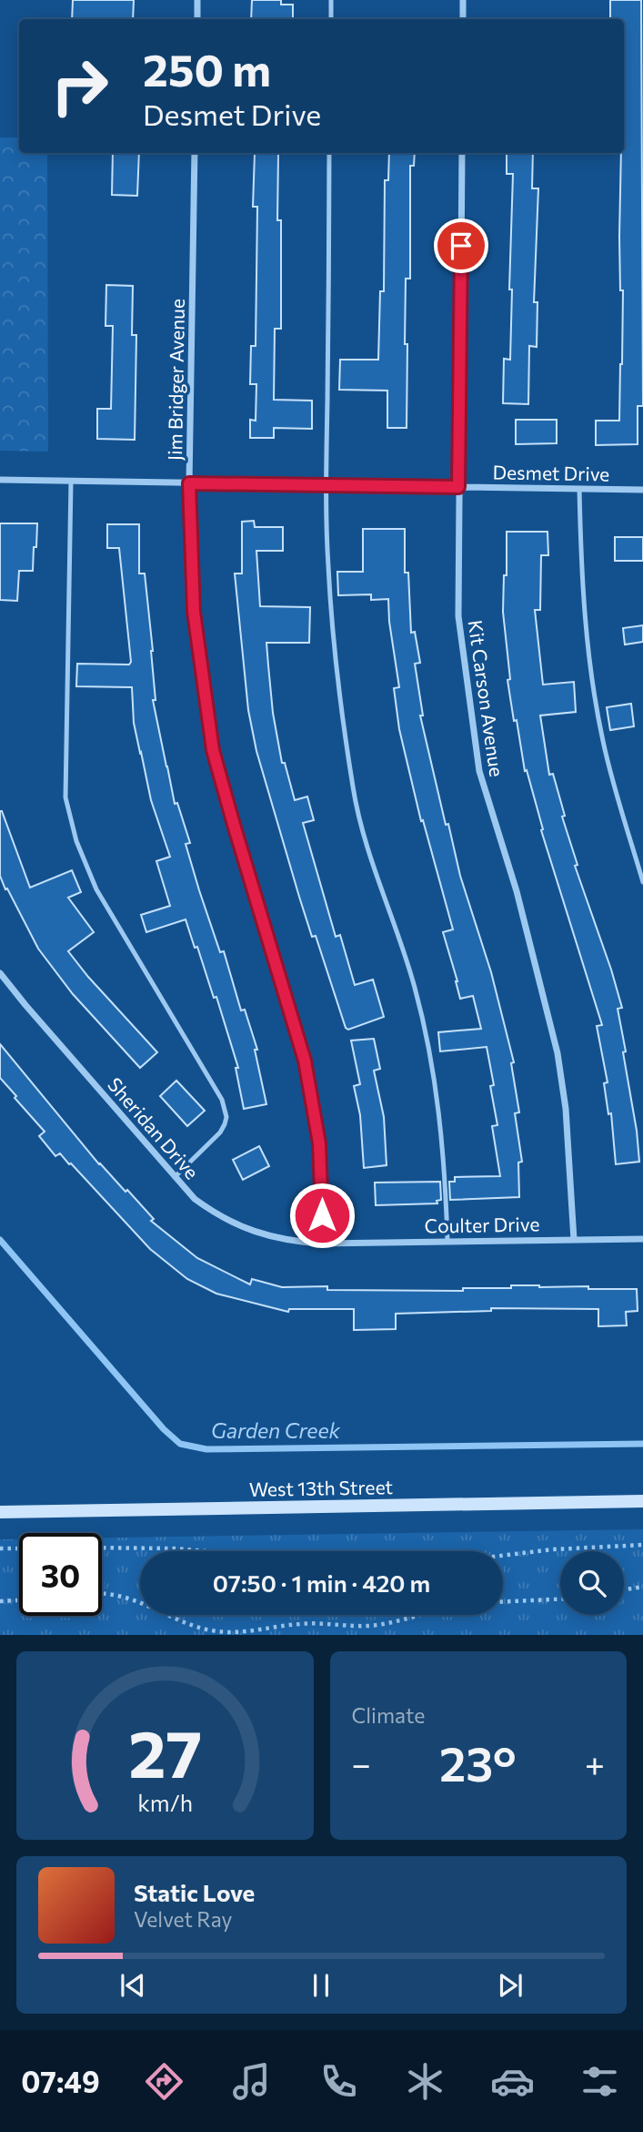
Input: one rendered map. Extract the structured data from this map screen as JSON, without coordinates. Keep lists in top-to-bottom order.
{
  "streets": {
    "main road": ["West 13th Street"],
    "street": [
      "Jim Bridger Avenue",
      "Desmet Drive",
      "Kit Carson Avenue",
      "Sheridan Drive",
      "Coulter Drive"
    ]
  },
  "crossings": [
    ["Jim Bridger Avenue", "Desmet Drive"],
    ["Jim Bridger Avenue", "Sheridan Drive"],
    ["Jim Bridger Avenue", "Coulter Drive"],
    ["Desmet Drive", "Kit Carson Avenue"],
    ["Kit Carson Avenue", "Coulter Drive"],
    ["Sheridan Drive", "Coulter Drive"]
  ],
  "water": ["Garden Creek"],
  "page": {
    "turn": ["250 m", "Desmet Drive"],
    "limit": "30",
    "trip": "07:50 · 1 min · 420 m",
    "tile": "Climate",
    "heat": ["−", "23°", "+"],
    "song": ["Static Love", "Velvet Ray"],
    "tabs": "07:49",
    "gauge": ["27", "km/h"]
  }
}
